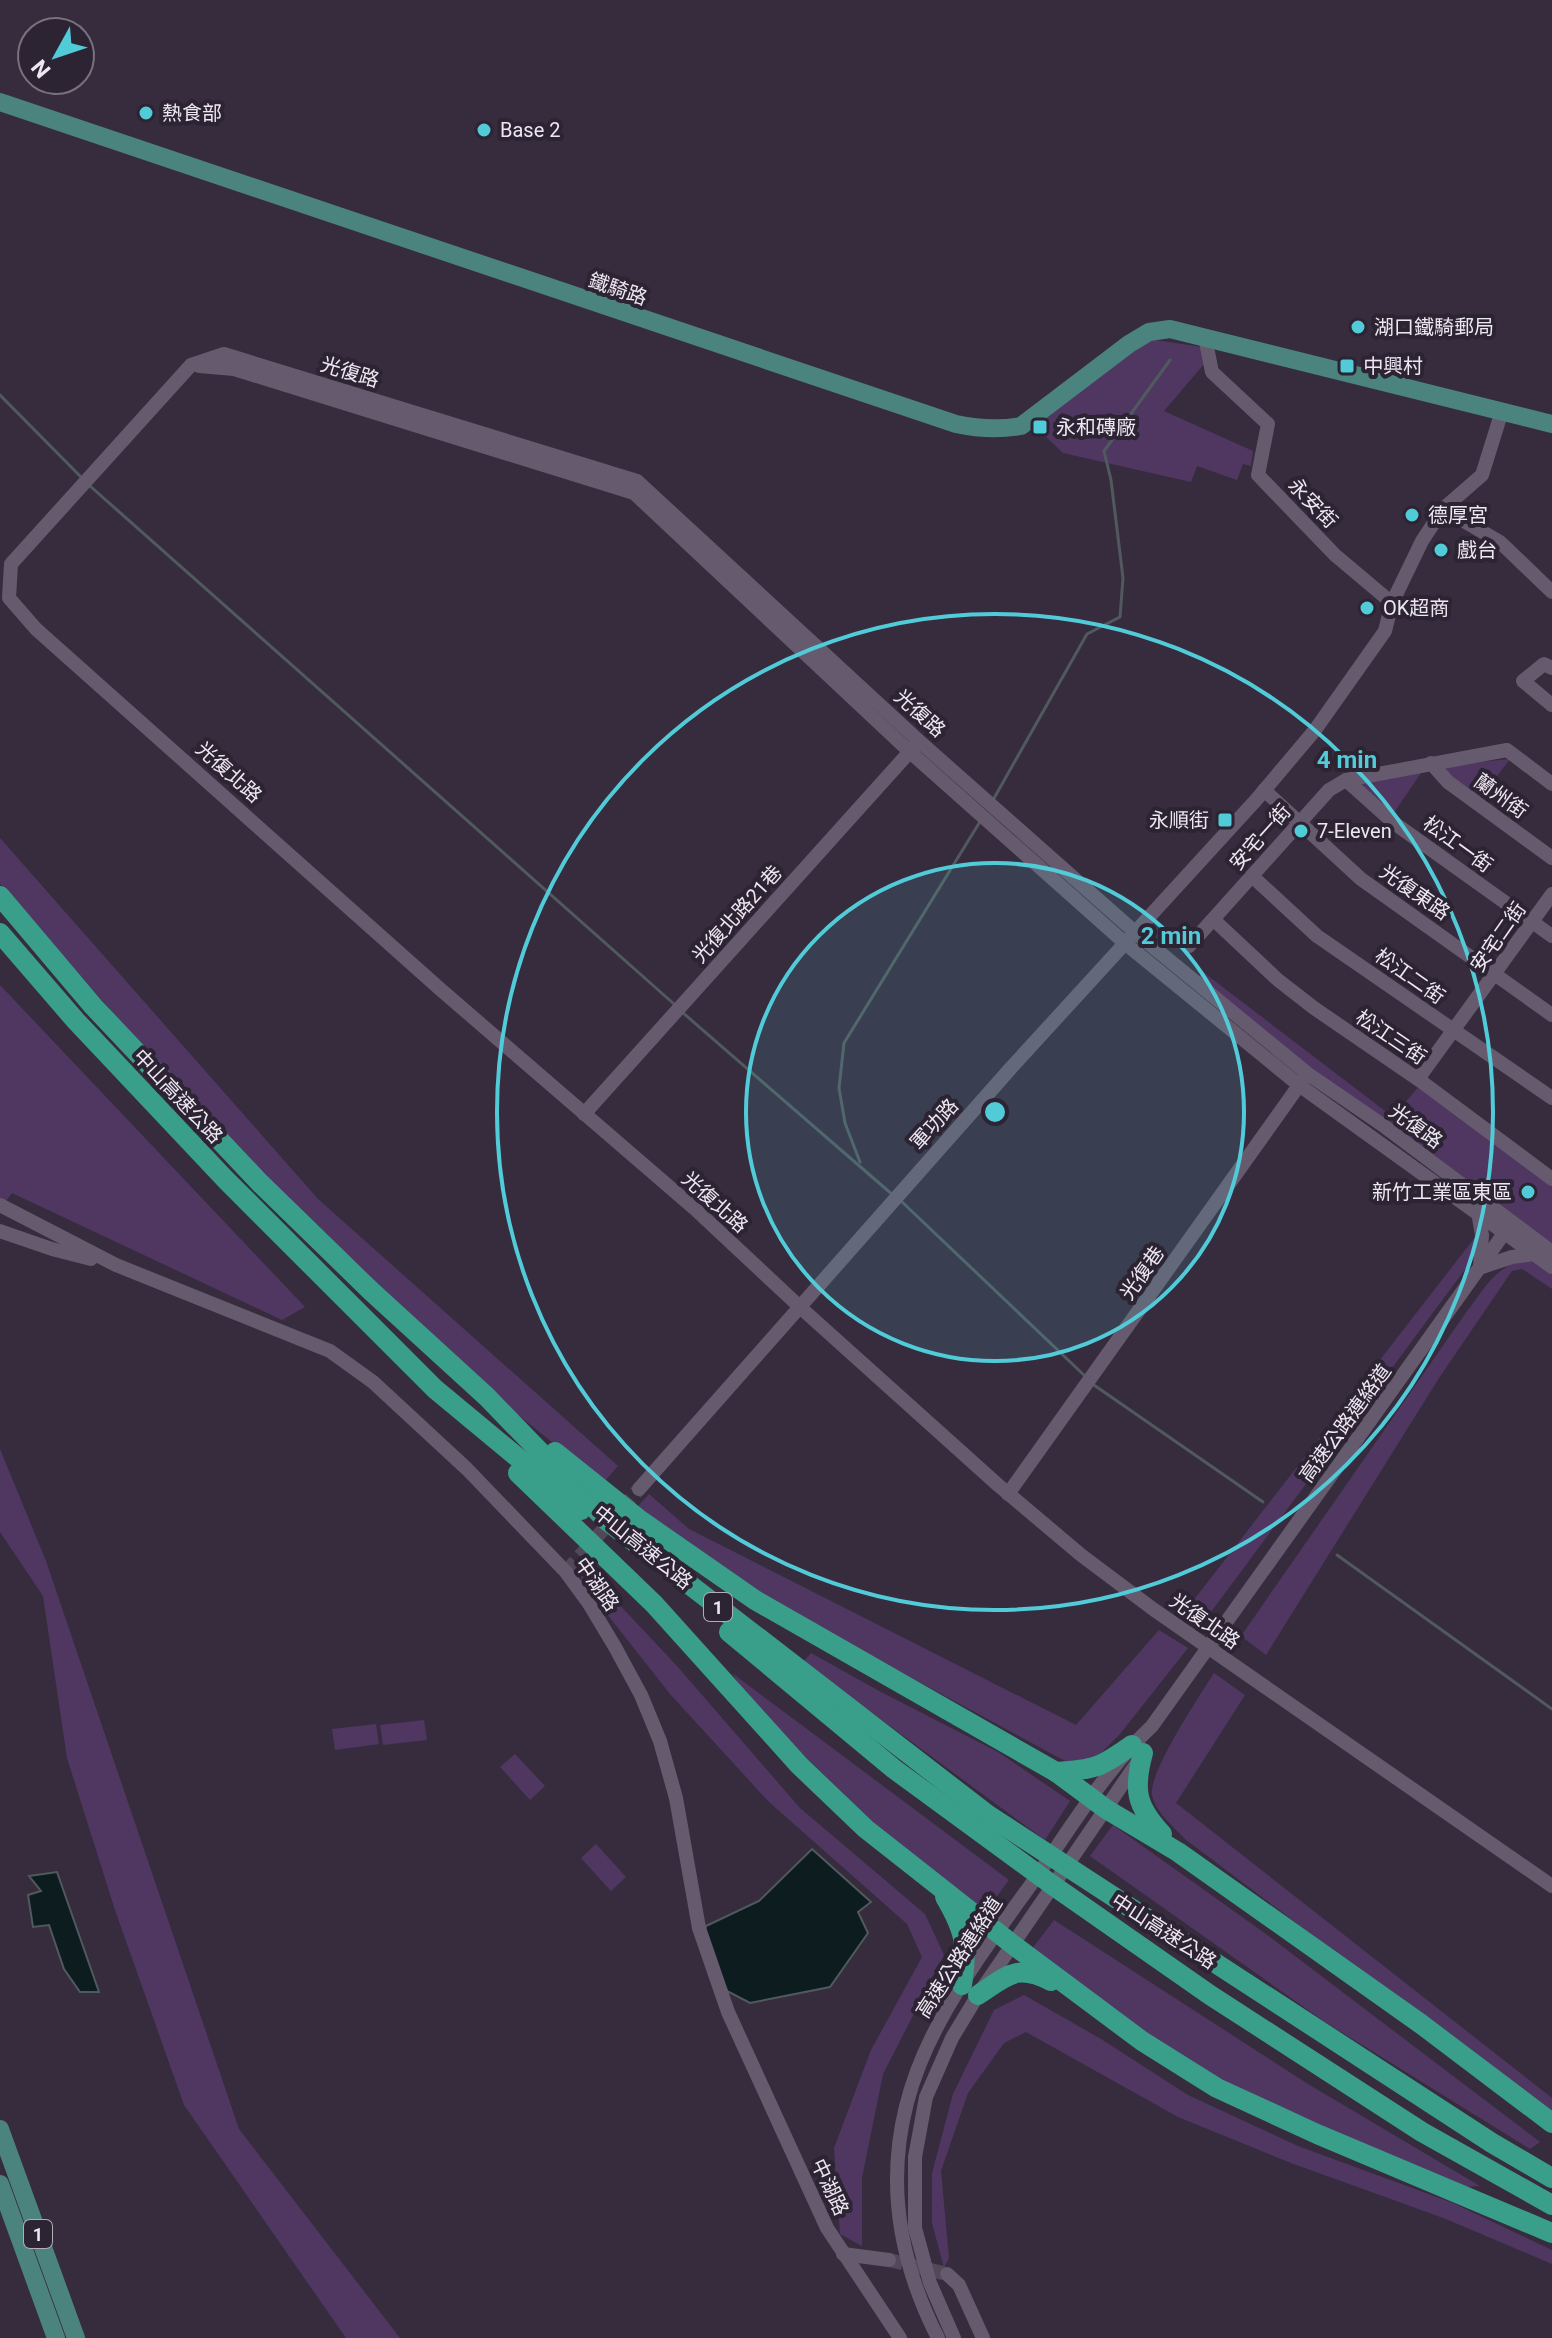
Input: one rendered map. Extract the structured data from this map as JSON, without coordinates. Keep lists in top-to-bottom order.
{
  "streets": {
    "highway": ["中山高速公路", "1"],
    "main road": ["鐵騎路"],
    "street": [
      "光復路",
      "永安街",
      "光復北路",
      "蘭州街",
      "安宅一街",
      "松江一街",
      "光復東路",
      "光復北路21巷",
      "安宅二街",
      "松江二街",
      "松江三街",
      "軍功路",
      "光復巷",
      "高速公路連絡道",
      "中湖路"
    ]
  },
  "crossings": [
    ["鐵騎路", "永安街"],
    ["光復路", "光復北路"],
    ["光復路", "光復北路21巷"],
    ["光復路", "軍功路"],
    ["光復路", "光復巷"],
    ["光復路", "高速公路連絡道"],
    ["光復北路", "光復北路21巷"],
    ["光復北路", "軍功路"],
    ["光復北路", "光復巷"],
    ["蘭州街", "安宅一街"],
    ["安宅一街", "松江一街"],
    ["安宅一街", "光復東路"],
    ["安宅一街", "松江二街"],
    ["安宅一街", "松江三街"],
    ["松江一街", "安宅二街"],
    ["光復東路", "安宅二街"],
    ["光復東路", "軍功路"],
    ["安宅二街", "松江二街"],
    ["安宅二街", "松江三街"]
  ],
  "places": {
    "other": [
      "熱食部",
      "Base 2",
      "湖口鐵騎郵局",
      "德厚宮",
      "戲台",
      "OK超商",
      "7-Eleven",
      "新竹工業區東區"
    ],
    "transit": ["中興村", "永和磚廠", "永順街"]
  },
  "north": "bottom left",
  "rings": ["4 min", "2 min"]
}
